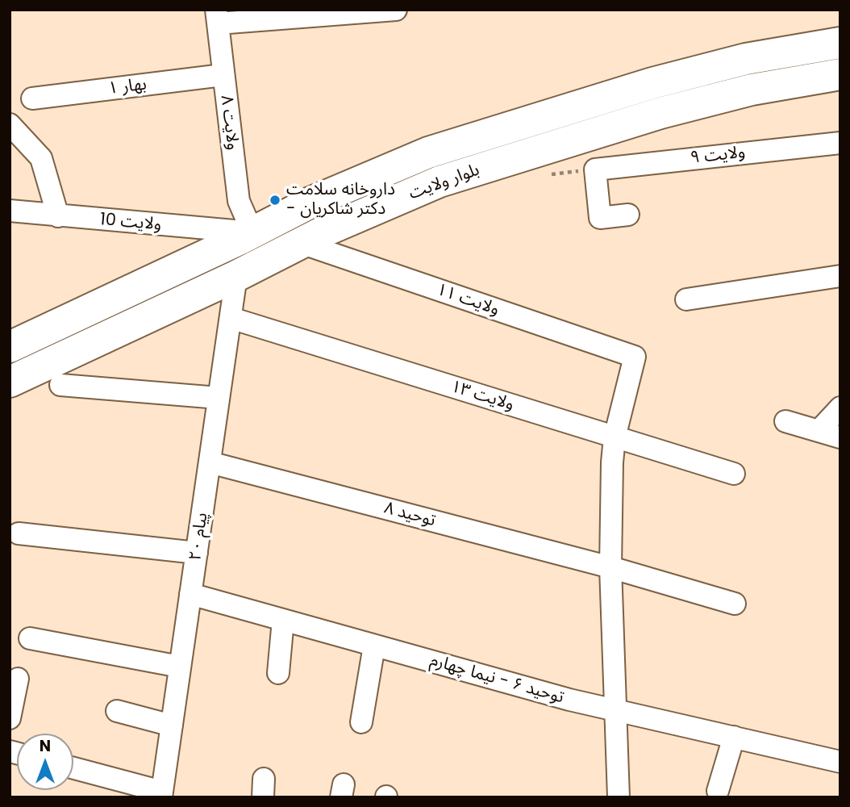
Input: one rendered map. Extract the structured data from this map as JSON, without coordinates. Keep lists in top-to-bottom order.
{
  "streets": {
    "main road": ["بلوار ولایت"],
    "street": [
      "بهار ۱",
      "ولایت ۸",
      "ولایت ۹",
      "ولایت 10",
      "ولایت ۱۱",
      "ولایت ۱۳",
      "توحید ۸",
      "پیام ۲۰",
      "توحید ۶ - نیما چهارم"
    ]
  },
  "crossings": [
    ["بهار ۱", "ولایت ۸"],
    ["ولایت ۸", "بلوار ولایت"],
    ["ولایت ۸", "ولایت 10"],
    ["بلوار ولایت", "ولایت 10"],
    ["بلوار ولایت", "ولایت ۱۱"],
    ["بلوار ولایت", "پیام ۲۰"],
    ["ولایت ۱۱", "ولایت ۱۳"],
    ["ولایت ۱۳", "پیام ۲۰"],
    ["توحید ۸", "پیام ۲۰"],
    ["پیام ۲۰", "توحید ۶ - نیما چهارم"]
  ],
  "places": ["داروخانه سلامت - دکتر شاکریان"],
  "north": "top"
}
